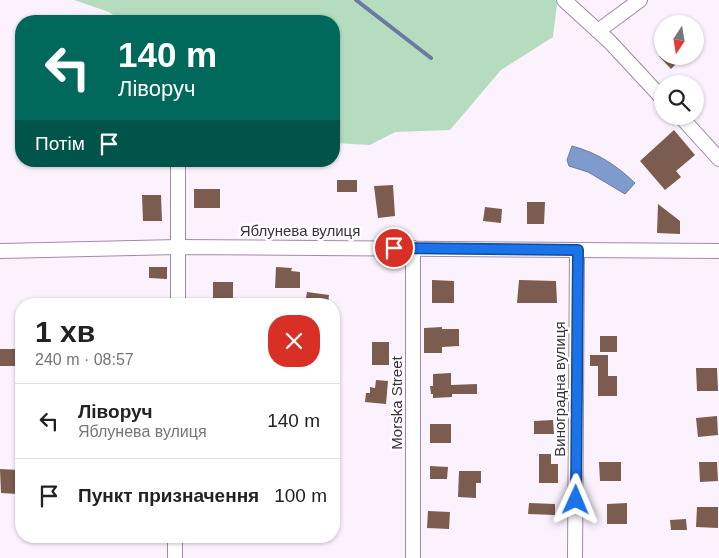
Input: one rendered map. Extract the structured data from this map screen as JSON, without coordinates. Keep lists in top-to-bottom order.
{
  "streets": {
    "street": ["Яблунева вулиця", "Виноградна вулиця", "Morska Street"]
  },
  "crossings": [
    ["Яблунева вулиця", "Виноградна вулиця"],
    ["Яблунева вулиця", "Morska Street"]
  ],
  "north": "bottom",
  "page": {
    "turn": ["140 m", "Ліворуч"],
    "then": "Потім",
    "heading": ["1 хв", "240 m · 08:57"],
    "list": [
      {
        "name": "Ліворуч",
        "note": "Яблунева вулиця",
        "value": "140 m"
      },
      {
        "name": "Пункт призначення",
        "value": "100 m"
      }
    ]
  }
}
